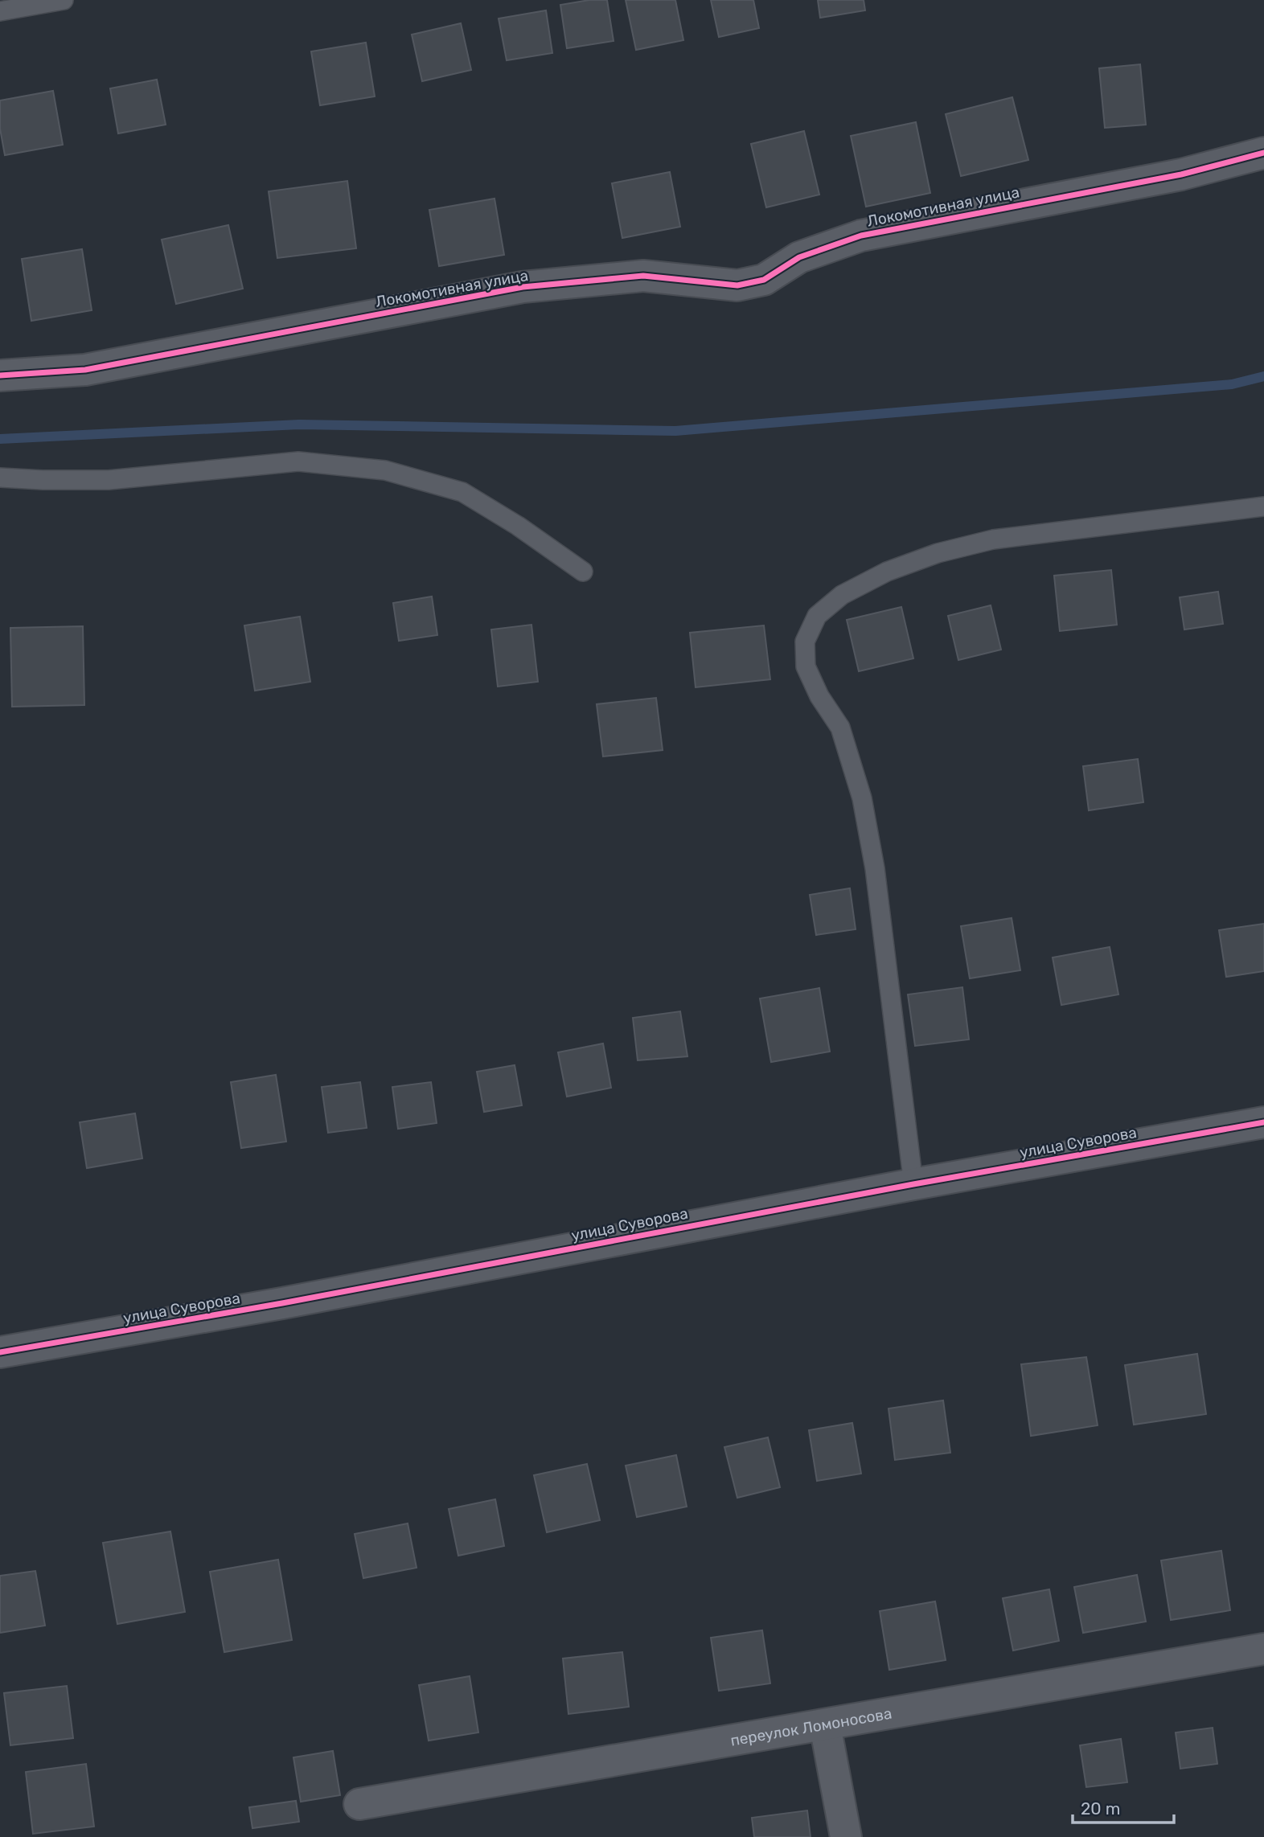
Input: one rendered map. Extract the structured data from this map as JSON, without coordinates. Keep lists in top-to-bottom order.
{
  "streets": {
    "street": ["Локомотивная улица", "улица Суворова", "переулок Ломоносова"]
  },
  "scale_bar": "20 m"
}
